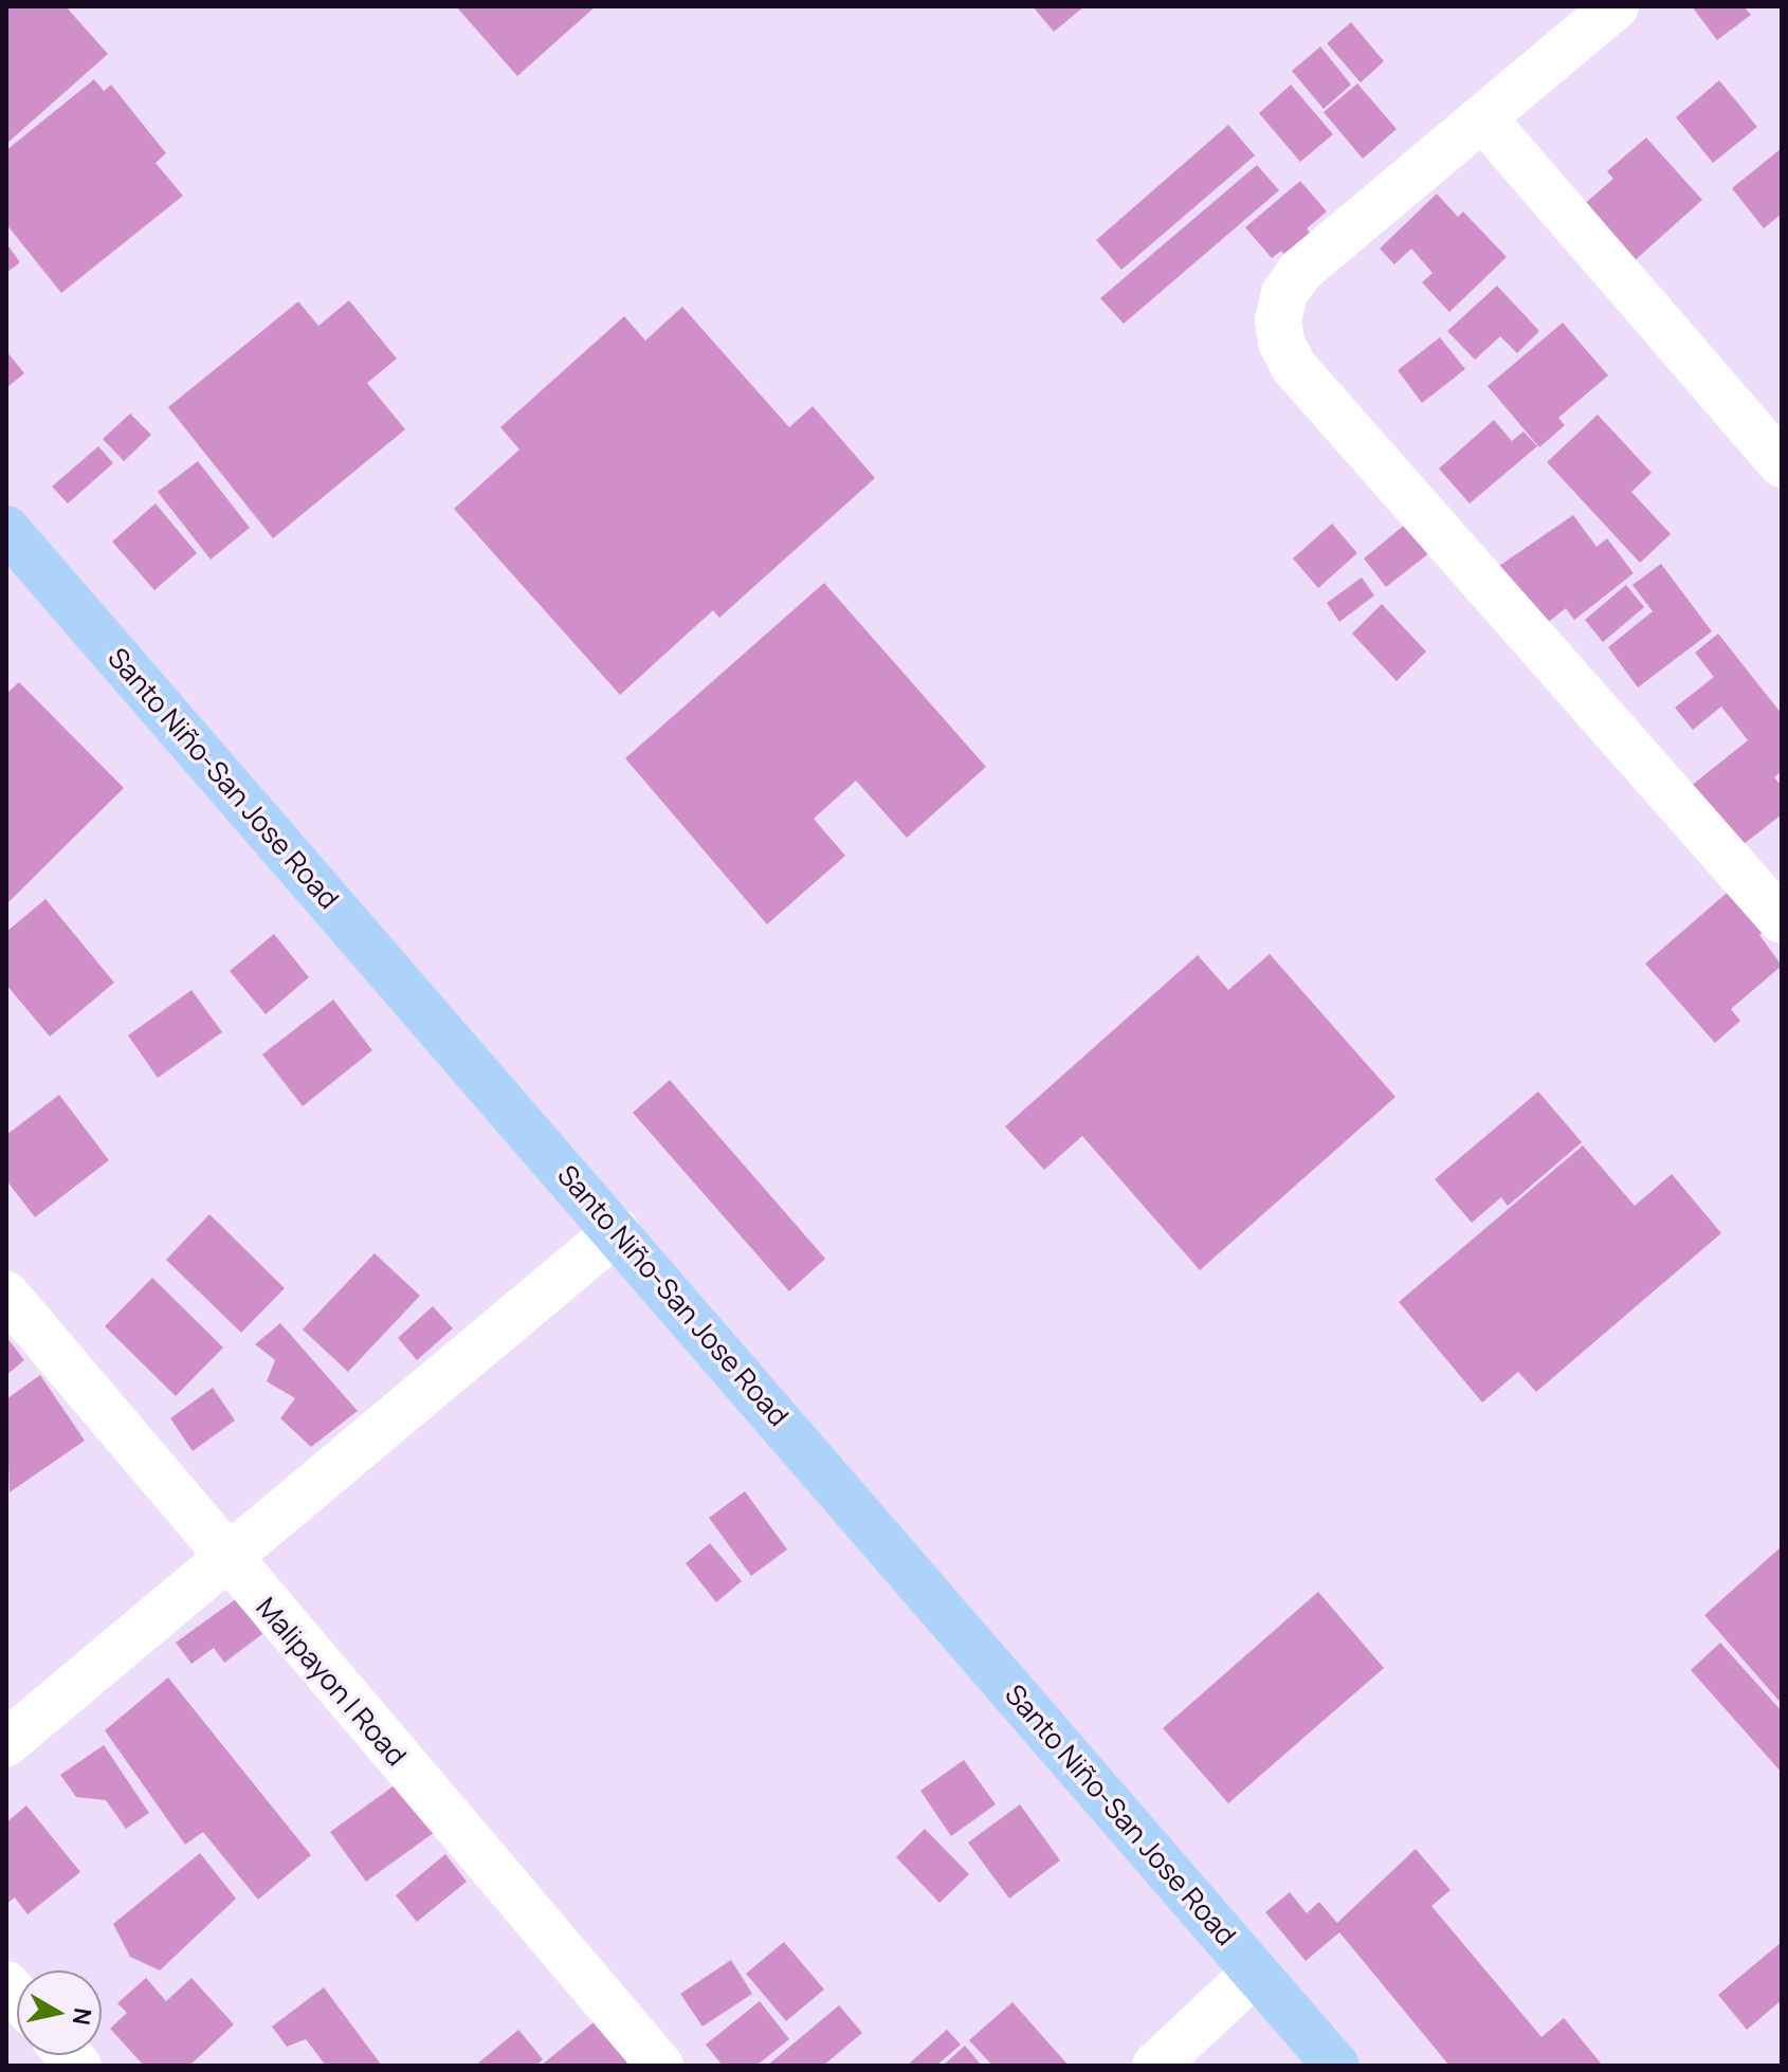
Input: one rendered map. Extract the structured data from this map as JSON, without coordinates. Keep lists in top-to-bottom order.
{
  "streets": {
    "main road": ["Santo Niño-San Jose Road"],
    "street": ["Malipayon I Road"]
  },
  "north": "right"
}
